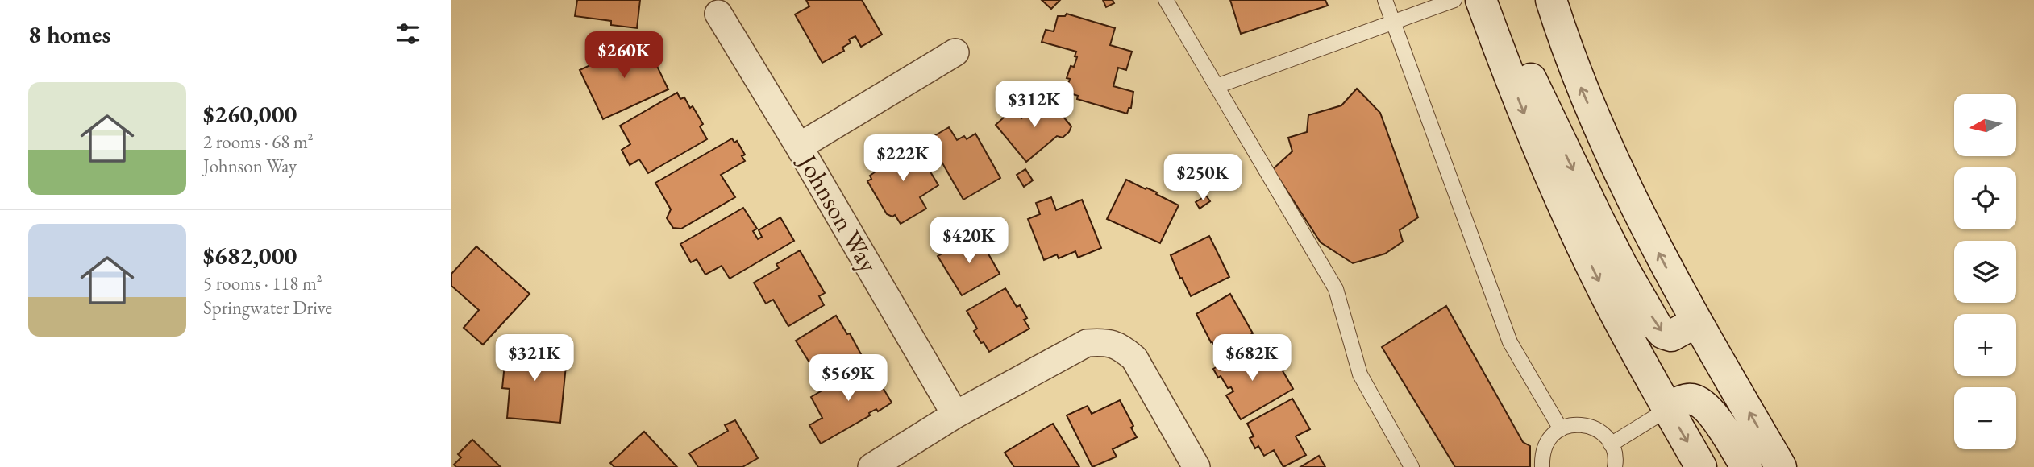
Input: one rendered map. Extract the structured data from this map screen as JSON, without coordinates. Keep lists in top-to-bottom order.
{
  "streets": {
    "street": ["Johnson Way"]
  },
  "north": "left",
  "page": {
    "heading": "8 homes",
    "price": [
      "$260K",
      "$312K",
      "$222K",
      "$250K",
      "$420K",
      "$321K",
      "$682K",
      "$569K"
    ],
    "list": [
      {
        "name": "$260,000",
        "note": "2 rooms · 68 m² · Johnson Way"
      },
      {
        "name": "$682,000",
        "note": "5 rooms · 118 m² · Springwater Drive"
      }
    ],
    "map_buttons": ["+", "−"]
  }
}
